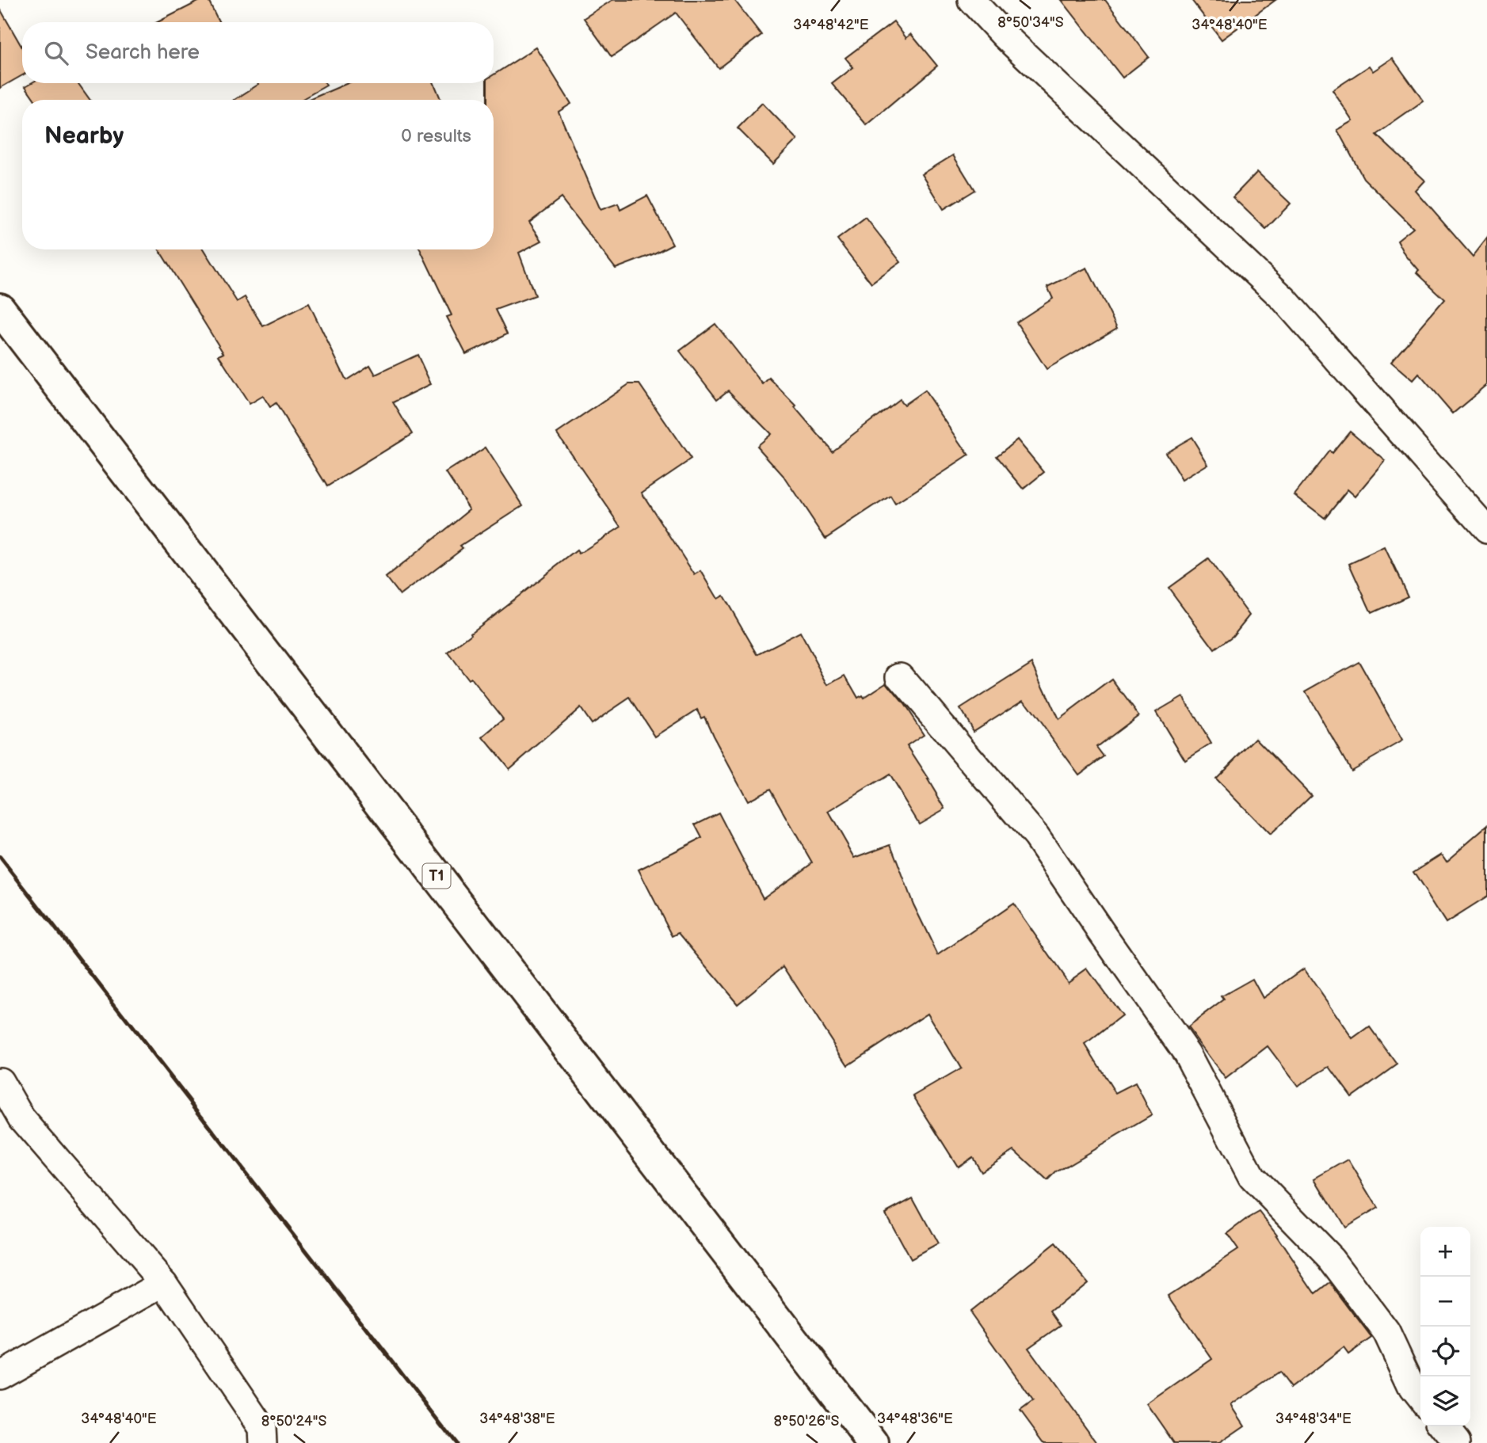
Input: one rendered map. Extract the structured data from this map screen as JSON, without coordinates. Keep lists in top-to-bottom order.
{
  "streets": {
    "highway": ["T1"]
  },
  "page": {
    "search": "Search here",
    "heading": ["Nearby", "0 results"],
    "map_buttons": ["+", "−"]
  },
  "coordinates": [
    "8°50'34\"S",
    "34°48'42\"E",
    "34°48'40\"E",
    "34°48'38\"E",
    "34°48'36\"E",
    "34°48'34\"E",
    "8°50'24\"S",
    "8°50'26\"S"
  ]
}
